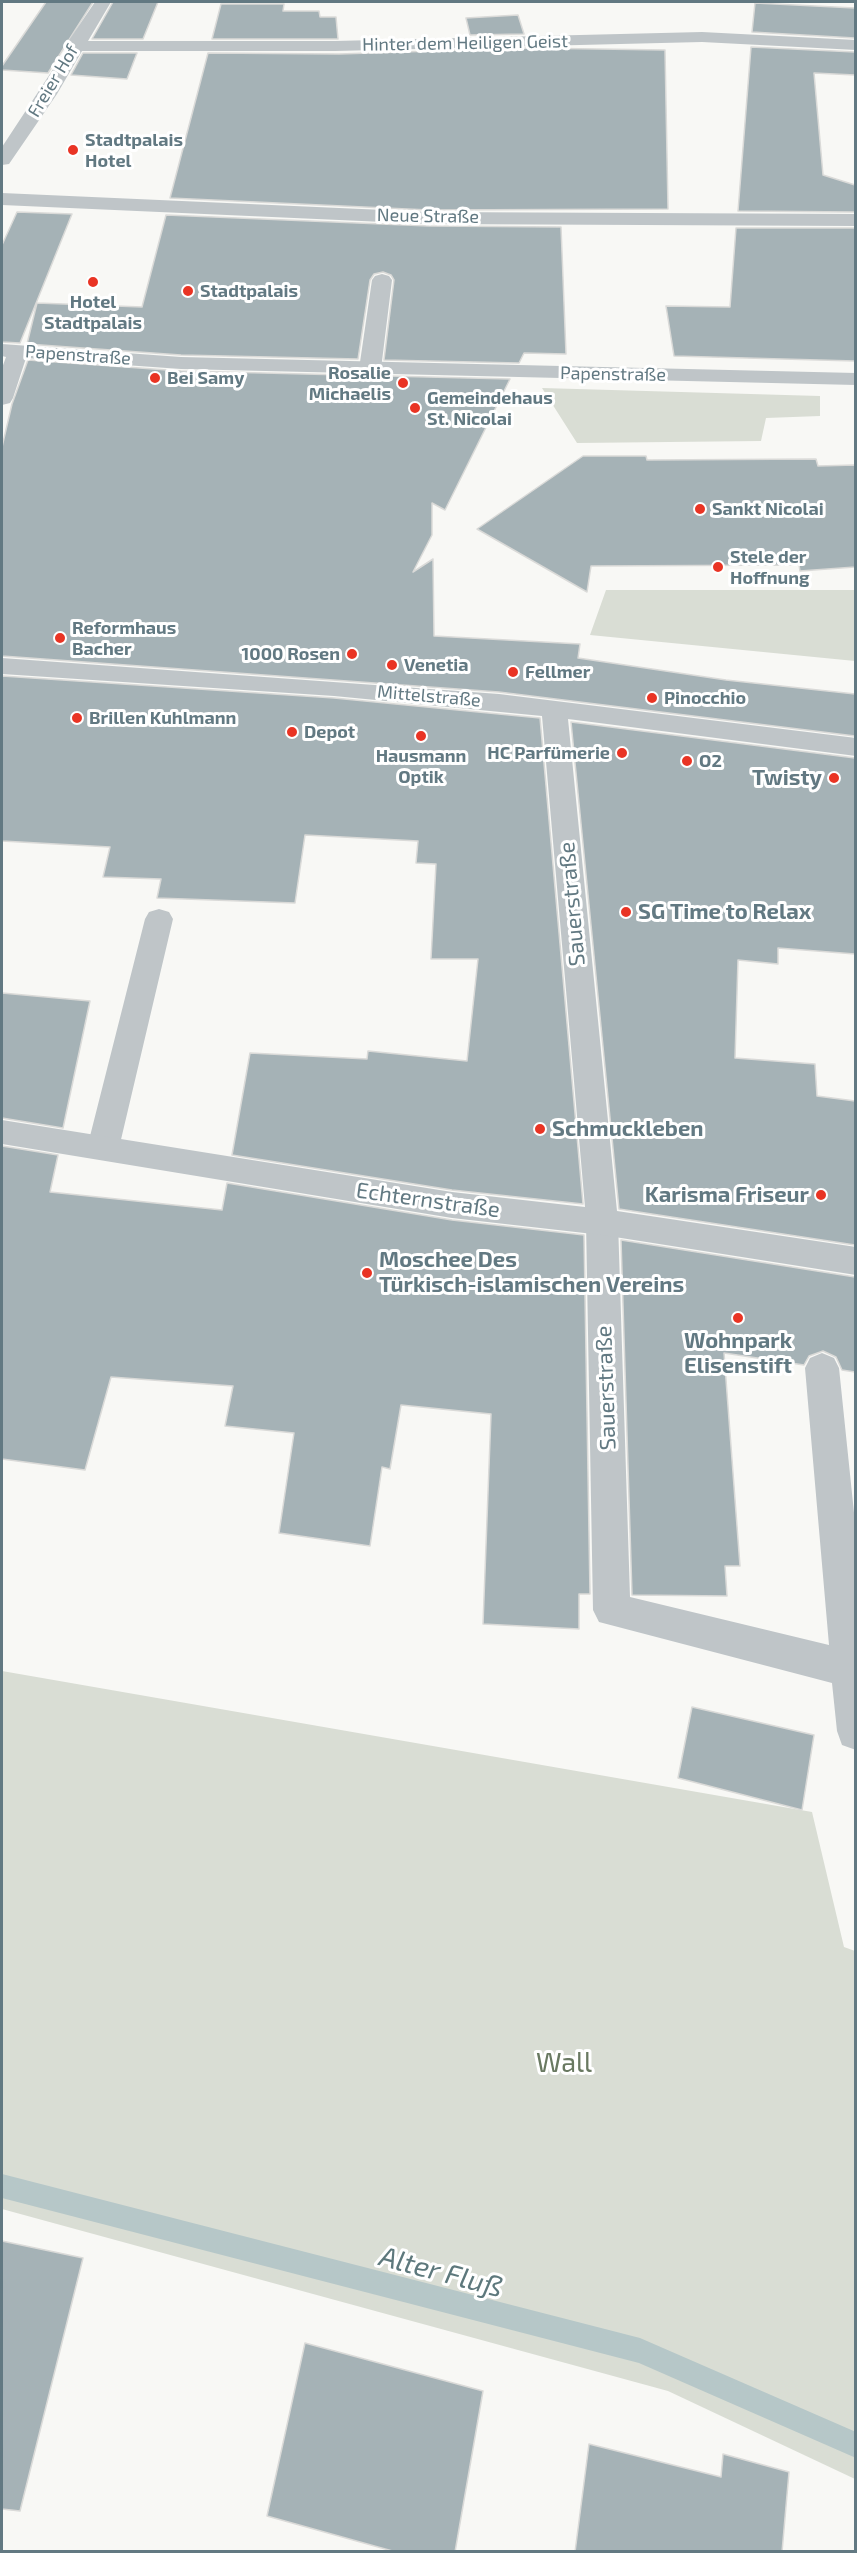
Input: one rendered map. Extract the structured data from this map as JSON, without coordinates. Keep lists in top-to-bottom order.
{
  "streets": {
    "street": [
      "Hinter dem Heiligen Geist",
      "Freier Hof",
      "Neue Straße",
      "Papenstraße",
      "Mittelstraße",
      "Sauerstraße",
      "Echternstraße"
    ]
  },
  "crossings": [
    ["Hinter dem Heiligen Geist", "Freier Hof"],
    ["Mittelstraße", "Sauerstraße"],
    ["Sauerstraße", "Echternstraße"]
  ],
  "water": ["Alter Fluß"],
  "parks": ["Wall"],
  "places": [
    "Stadtpalais Hotel",
    "Hotel Stadtpalais",
    "Stadtpalais",
    "Bei Samy",
    "Rosalie Michaelis",
    "Gemeindehaus St. Nicolai",
    "Sankt Nicolai",
    "Stele der Hoffnung",
    "Reformhaus Bacher",
    "1000 Rosen",
    "Venetia",
    "Fellmer",
    "Pinocchio",
    "Brillen Kuhlmann",
    "Depot",
    "Hausmann Optik",
    "HC Parfümerie",
    "O2",
    "Twisty",
    "SG Time to Relax",
    "Schmuckleben",
    "Karisma Friseur",
    "Moschee Des Türkisch-islamischen Vereins",
    "Wohnpark Elisenstift"
  ]
}
